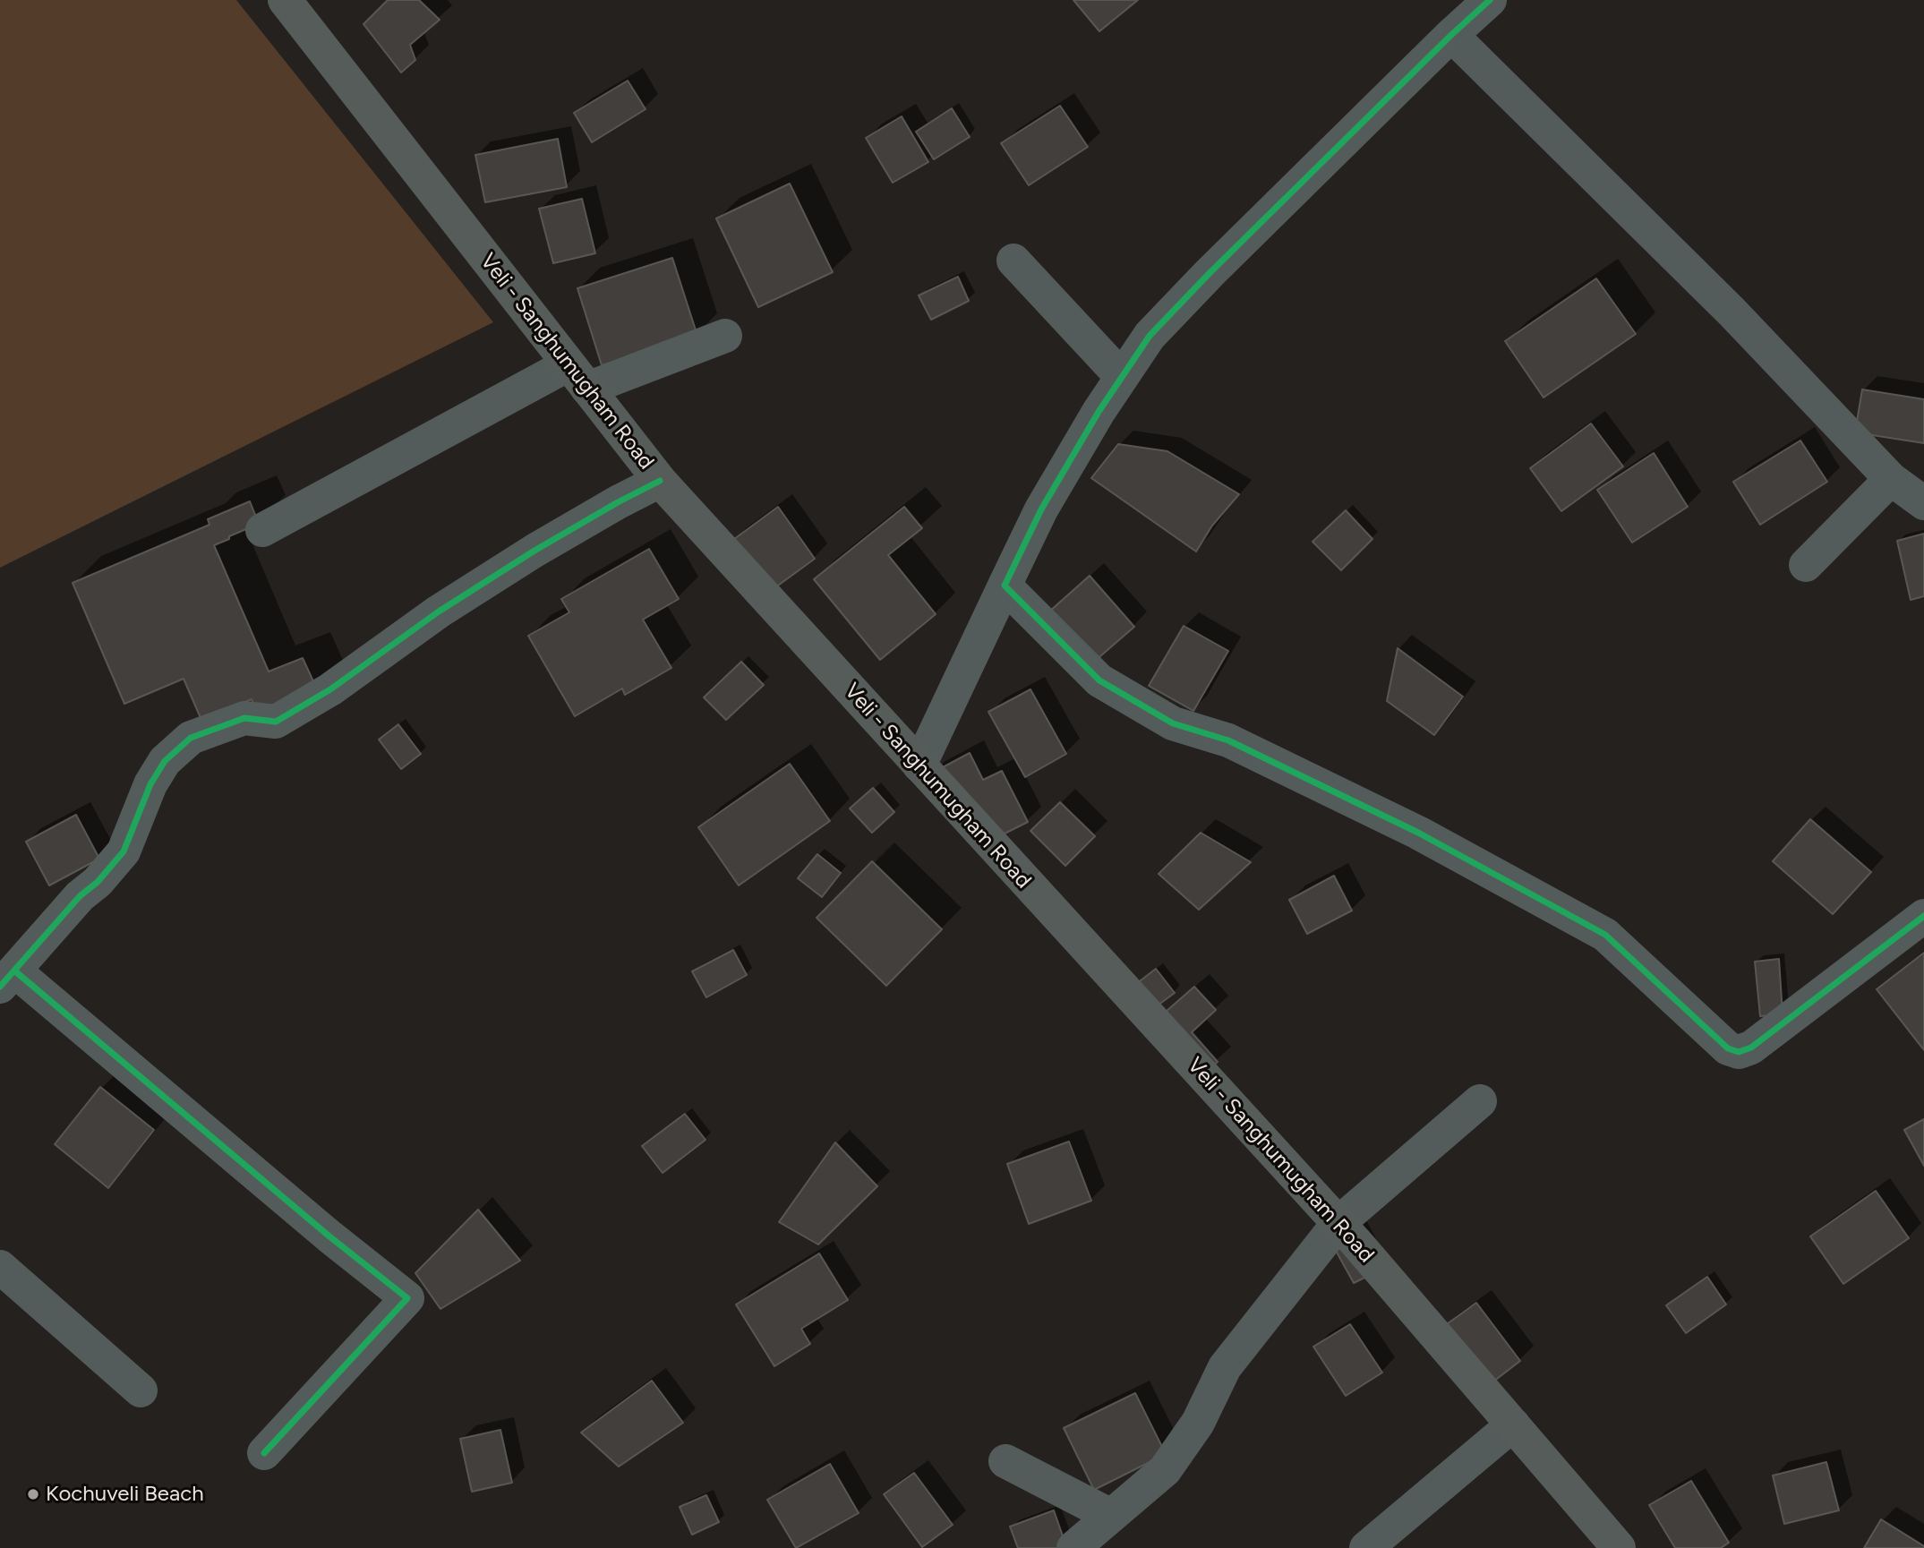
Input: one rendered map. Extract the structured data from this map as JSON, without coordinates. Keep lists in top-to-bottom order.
{
  "streets": {
    "main road": ["Veli - Sanghumugham Road"]
  },
  "places": ["Kochuveli Beach"]
}
